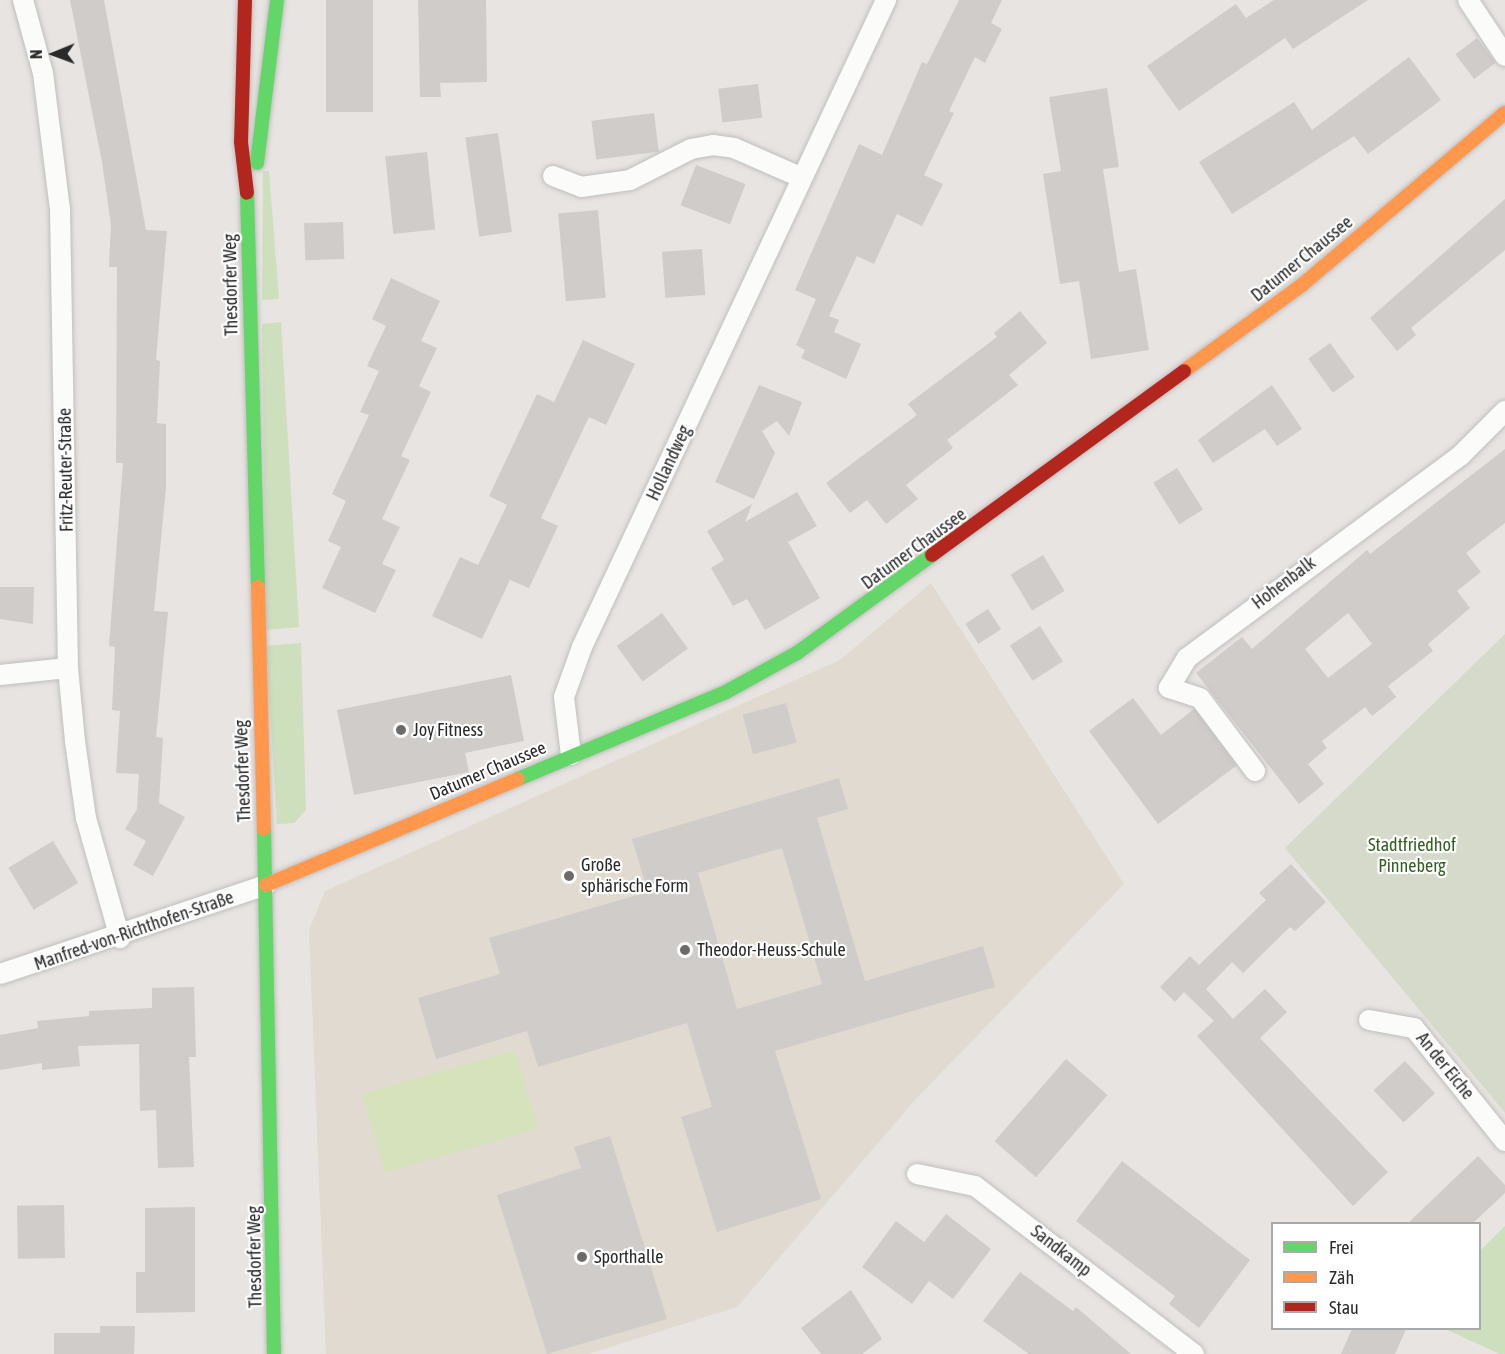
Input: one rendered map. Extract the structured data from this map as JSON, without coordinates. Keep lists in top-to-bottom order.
{
  "streets": {
    "street": [
      "Datumer Chaussee",
      "Thesdorfer Weg",
      "Hollandweg",
      "Fritz-Reuter-Straße",
      "Hohenbalk",
      "Manfred-von-Richthofen-Straße",
      "An der Eiche",
      "Sandkamp"
    ]
  },
  "crossings": [
    ["Datumer Chaussee", "Thesdorfer Weg"],
    ["Datumer Chaussee", "Hollandweg"],
    ["Datumer Chaussee", "Manfred-von-Richthofen-Straße"],
    ["Thesdorfer Weg", "Manfred-von-Richthofen-Straße"],
    ["Fritz-Reuter-Straße", "Manfred-von-Richthofen-Straße"]
  ],
  "parks": ["Stadtfriedhof Pinneberg"],
  "places": [
    "Joy Fitness",
    "Große sphärische Form",
    "Theodor-Heuss-Schule",
    "Sporthalle"
  ],
  "legend": ["Frei", "Zäh", "Stau"],
  "north": "left"
}
